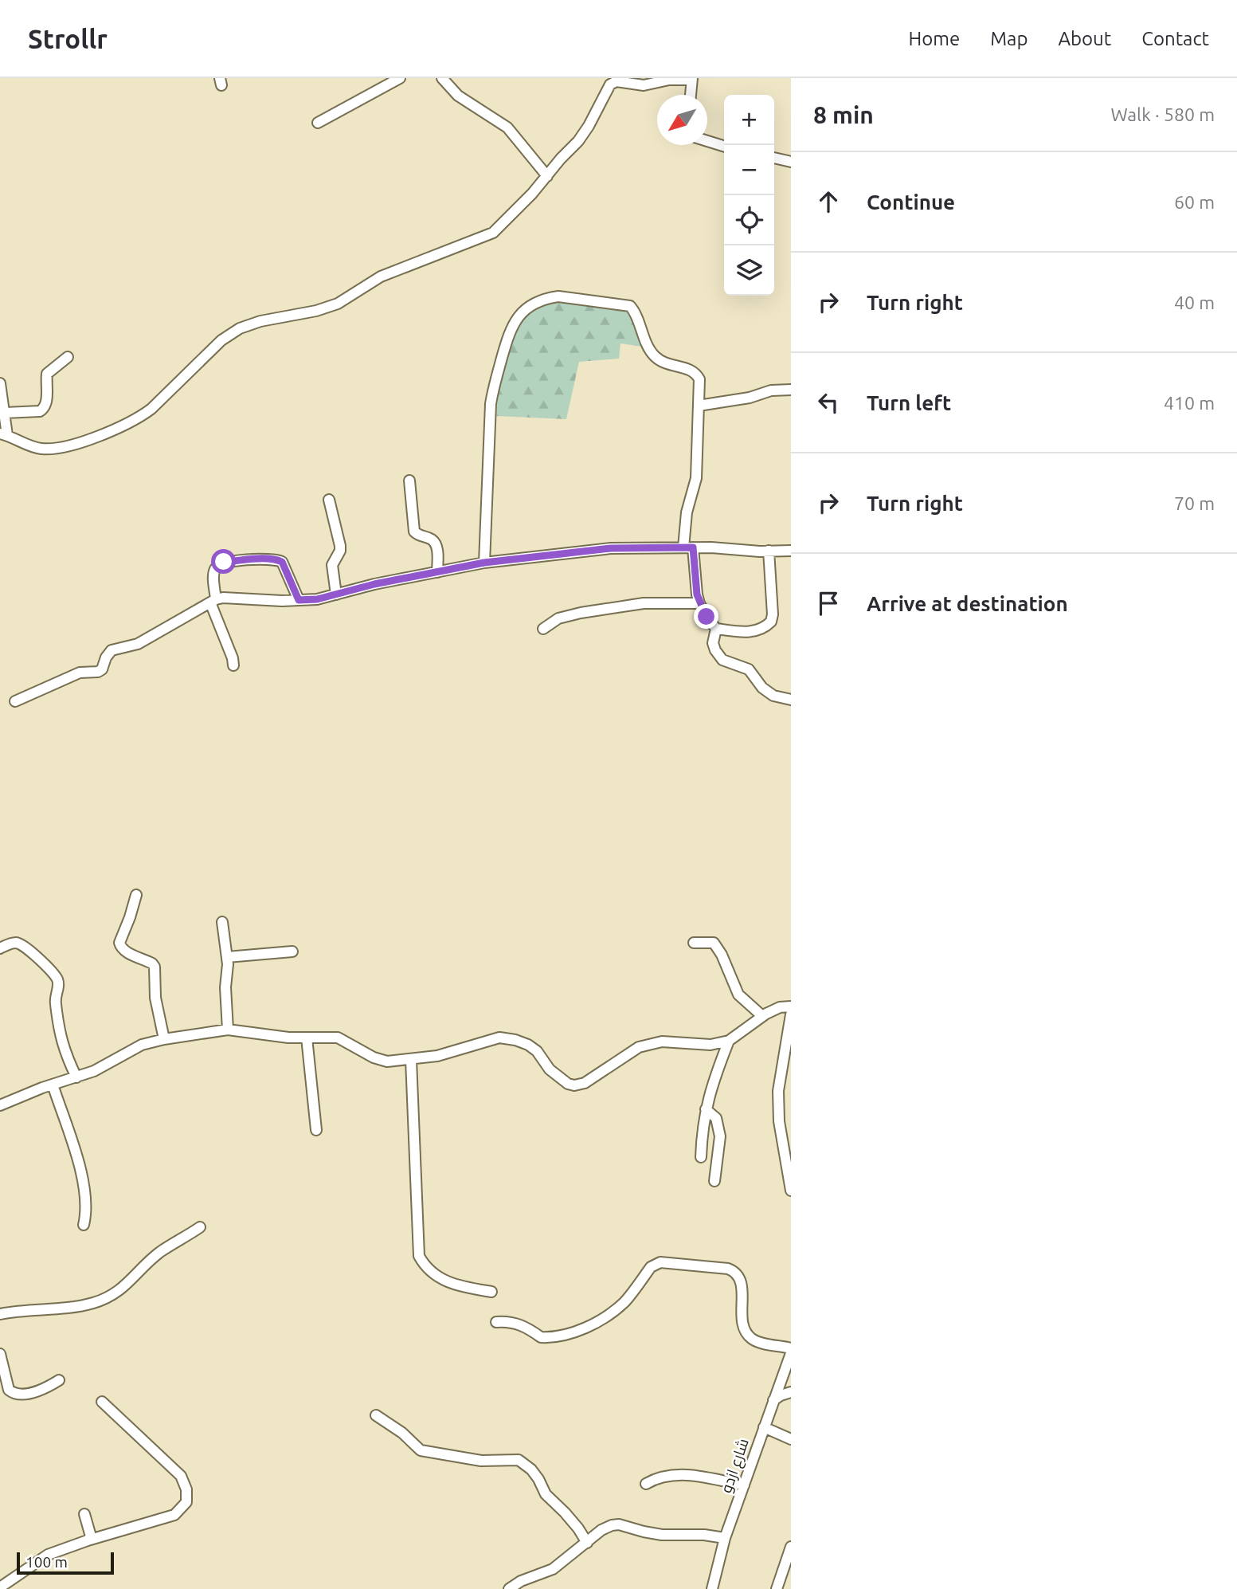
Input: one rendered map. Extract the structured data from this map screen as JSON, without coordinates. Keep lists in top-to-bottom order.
{
  "streets": {
    "street": ["شارع ازدو"]
  },
  "scale_bar": "100 m",
  "north": "bottom left",
  "page": {
    "header": "Strollr",
    "nav": [
      "Home",
      "Map",
      "About",
      "Contact"
    ],
    "heading": ["8 min", "Walk · 580 m"],
    "map_buttons": ["+", "−"],
    "list": [
      ["Continue", "60 m"],
      ["Turn right", "40 m"],
      ["Turn left", "410 m"],
      ["Turn right", "70 m"],
      "Arrive at destination"
    ],
    "scale": "100 m"
  }
}
